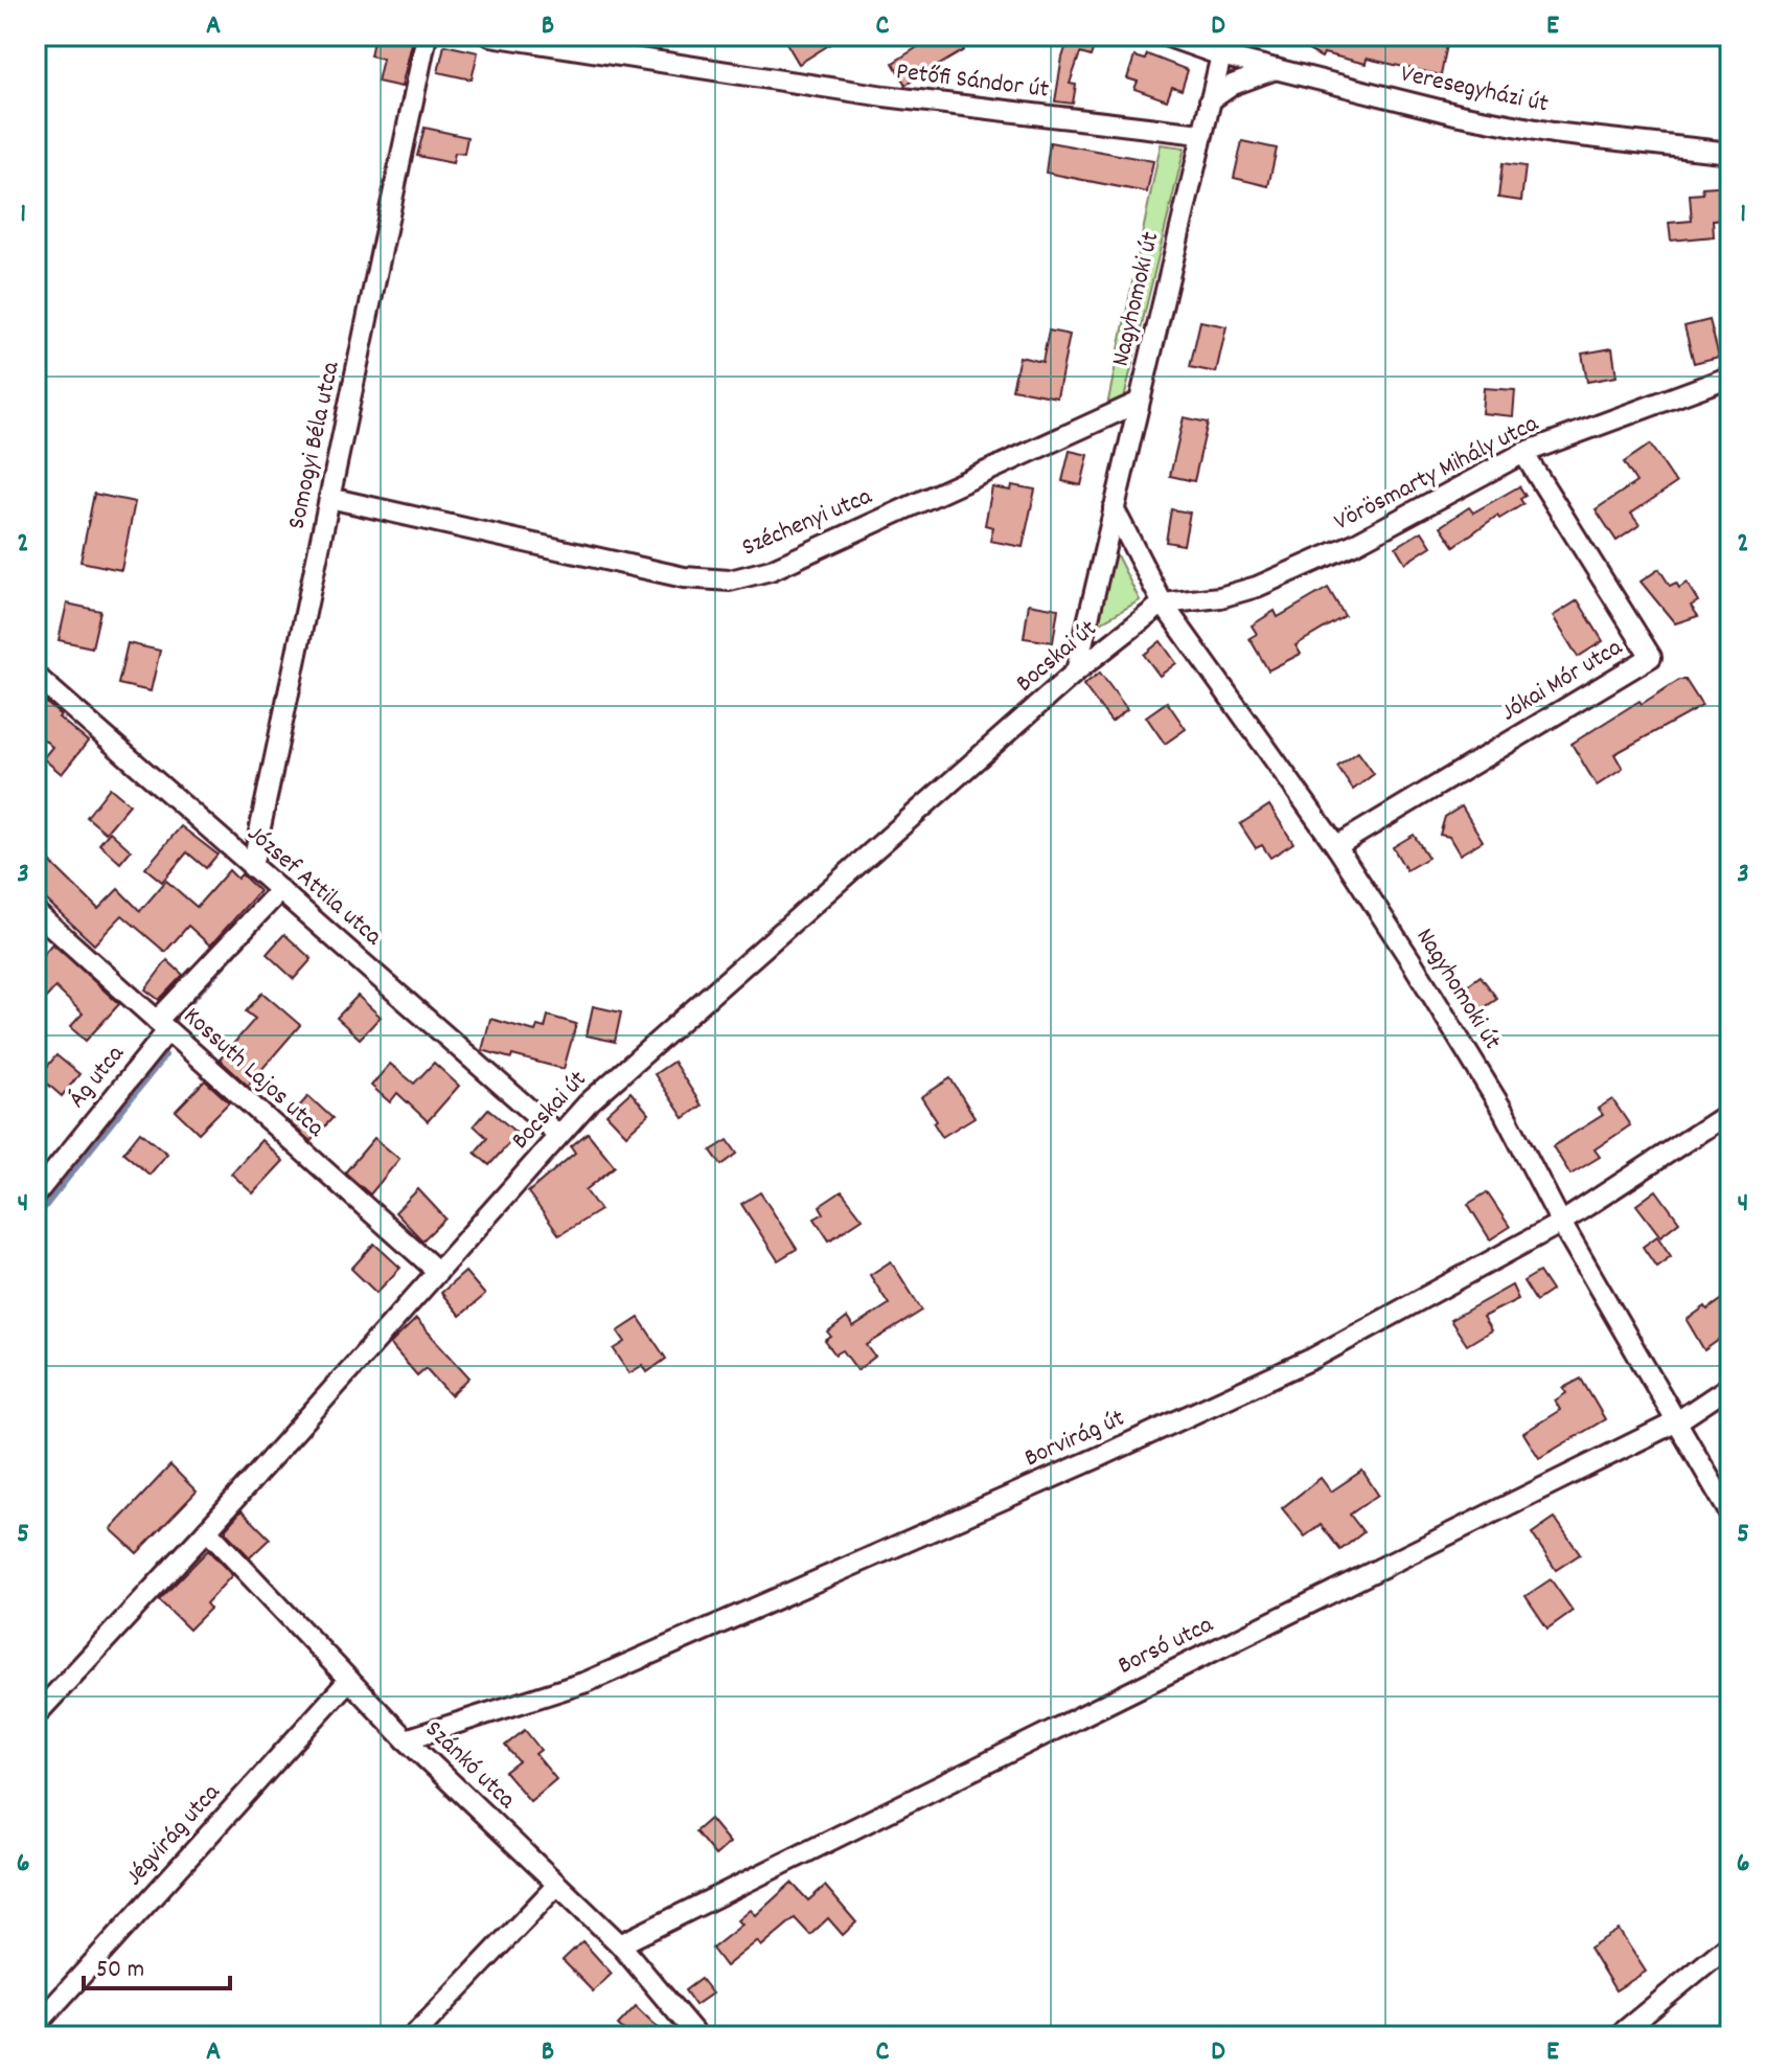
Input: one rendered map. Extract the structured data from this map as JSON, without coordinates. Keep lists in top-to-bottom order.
{
  "streets": {
    "street": [
      "Petőfi Sándor út",
      "Veresegyházi út",
      "Nagyhomoki út",
      "Somogyi Béla utca",
      "Vörösmarty Mihály utca",
      "Széchenyi utca",
      "Bocskai út",
      "Jókai Mór utca",
      "József Attila utca",
      "Kossuth Lajos utca",
      "Ág utca",
      "Borvirág út",
      "Borsó utca",
      "Szánkó utca",
      "Jégvirág utca"
    ]
  },
  "crossings": [
    ["Petőfi Sándor út", "Nagyhomoki út"],
    ["Veresegyházi út", "Nagyhomoki út"],
    ["Nagyhomoki út", "Vörösmarty Mihály utca"],
    ["Nagyhomoki út", "Széchenyi utca"],
    ["Nagyhomoki út", "Bocskai út"],
    ["Nagyhomoki út", "Jókai Mór utca"],
    ["Nagyhomoki út", "Borvirág út"],
    ["Nagyhomoki út", "Borsó utca"],
    ["Somogyi Béla utca", "Széchenyi utca"],
    ["Somogyi Béla utca", "József Attila utca"],
    ["Vörösmarty Mihály utca", "Bocskai út"],
    ["Vörösmarty Mihály utca", "Jókai Mór utca"],
    ["Bocskai út", "József Attila utca"],
    ["Bocskai út", "Kossuth Lajos utca"],
    ["Bocskai út", "Szánkó utca"],
    ["József Attila utca", "Ág utca"],
    ["Kossuth Lajos utca", "Ág utca"],
    ["Borvirág út", "Szánkó utca"],
    ["Borsó utca", "Szánkó utca"],
    ["Szánkó utca", "Jégvirág utca"]
  ],
  "scale_bar": "50 m",
  "grid": {
    "columns": [
      "A",
      "B",
      "C",
      "D",
      "E"
    ],
    "rows": [
      "1",
      "2",
      "3",
      "4",
      "5",
      "6"
    ]
  }
}
